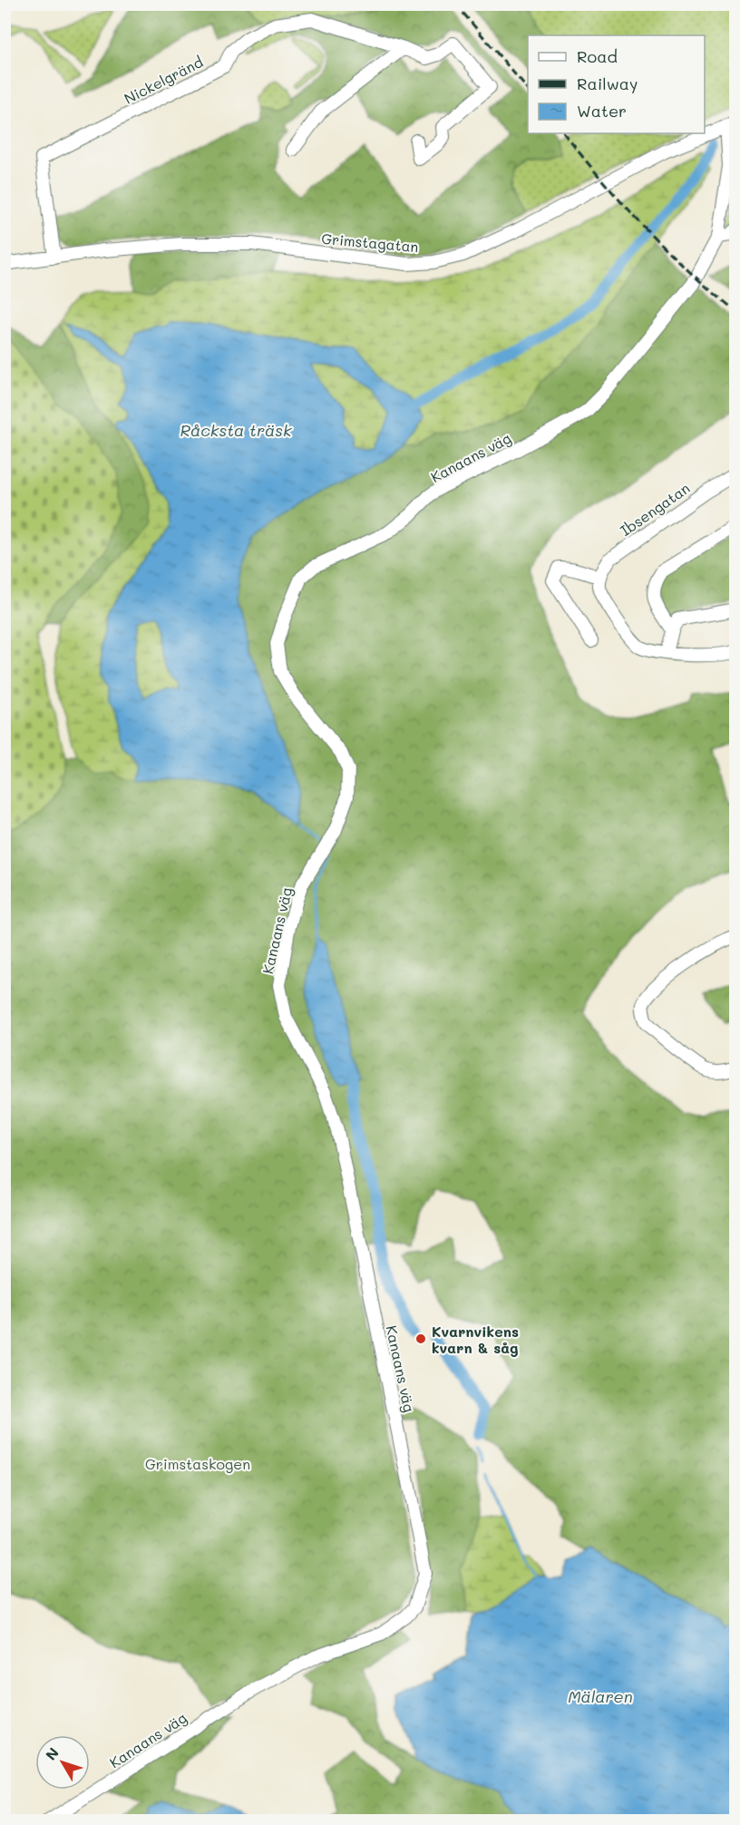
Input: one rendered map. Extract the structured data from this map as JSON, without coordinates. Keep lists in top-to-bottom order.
{
  "streets": {
    "street": [
      "Nickelgränd",
      "Grimstagatan",
      "Kanaans väg",
      "Ibsengatan"
    ]
  },
  "crossings": [
    ["Nickelgränd", "Grimstagatan"],
    ["Grimstagatan", "Kanaans väg"]
  ],
  "water": ["Råcksta träsk", "Mälaren"],
  "parks": ["Grimstaskogen"],
  "places": ["Kvarnvikens kvarn & såg"],
  "legend": ["Road", "Railway", "Water"],
  "north": "top left"
}
